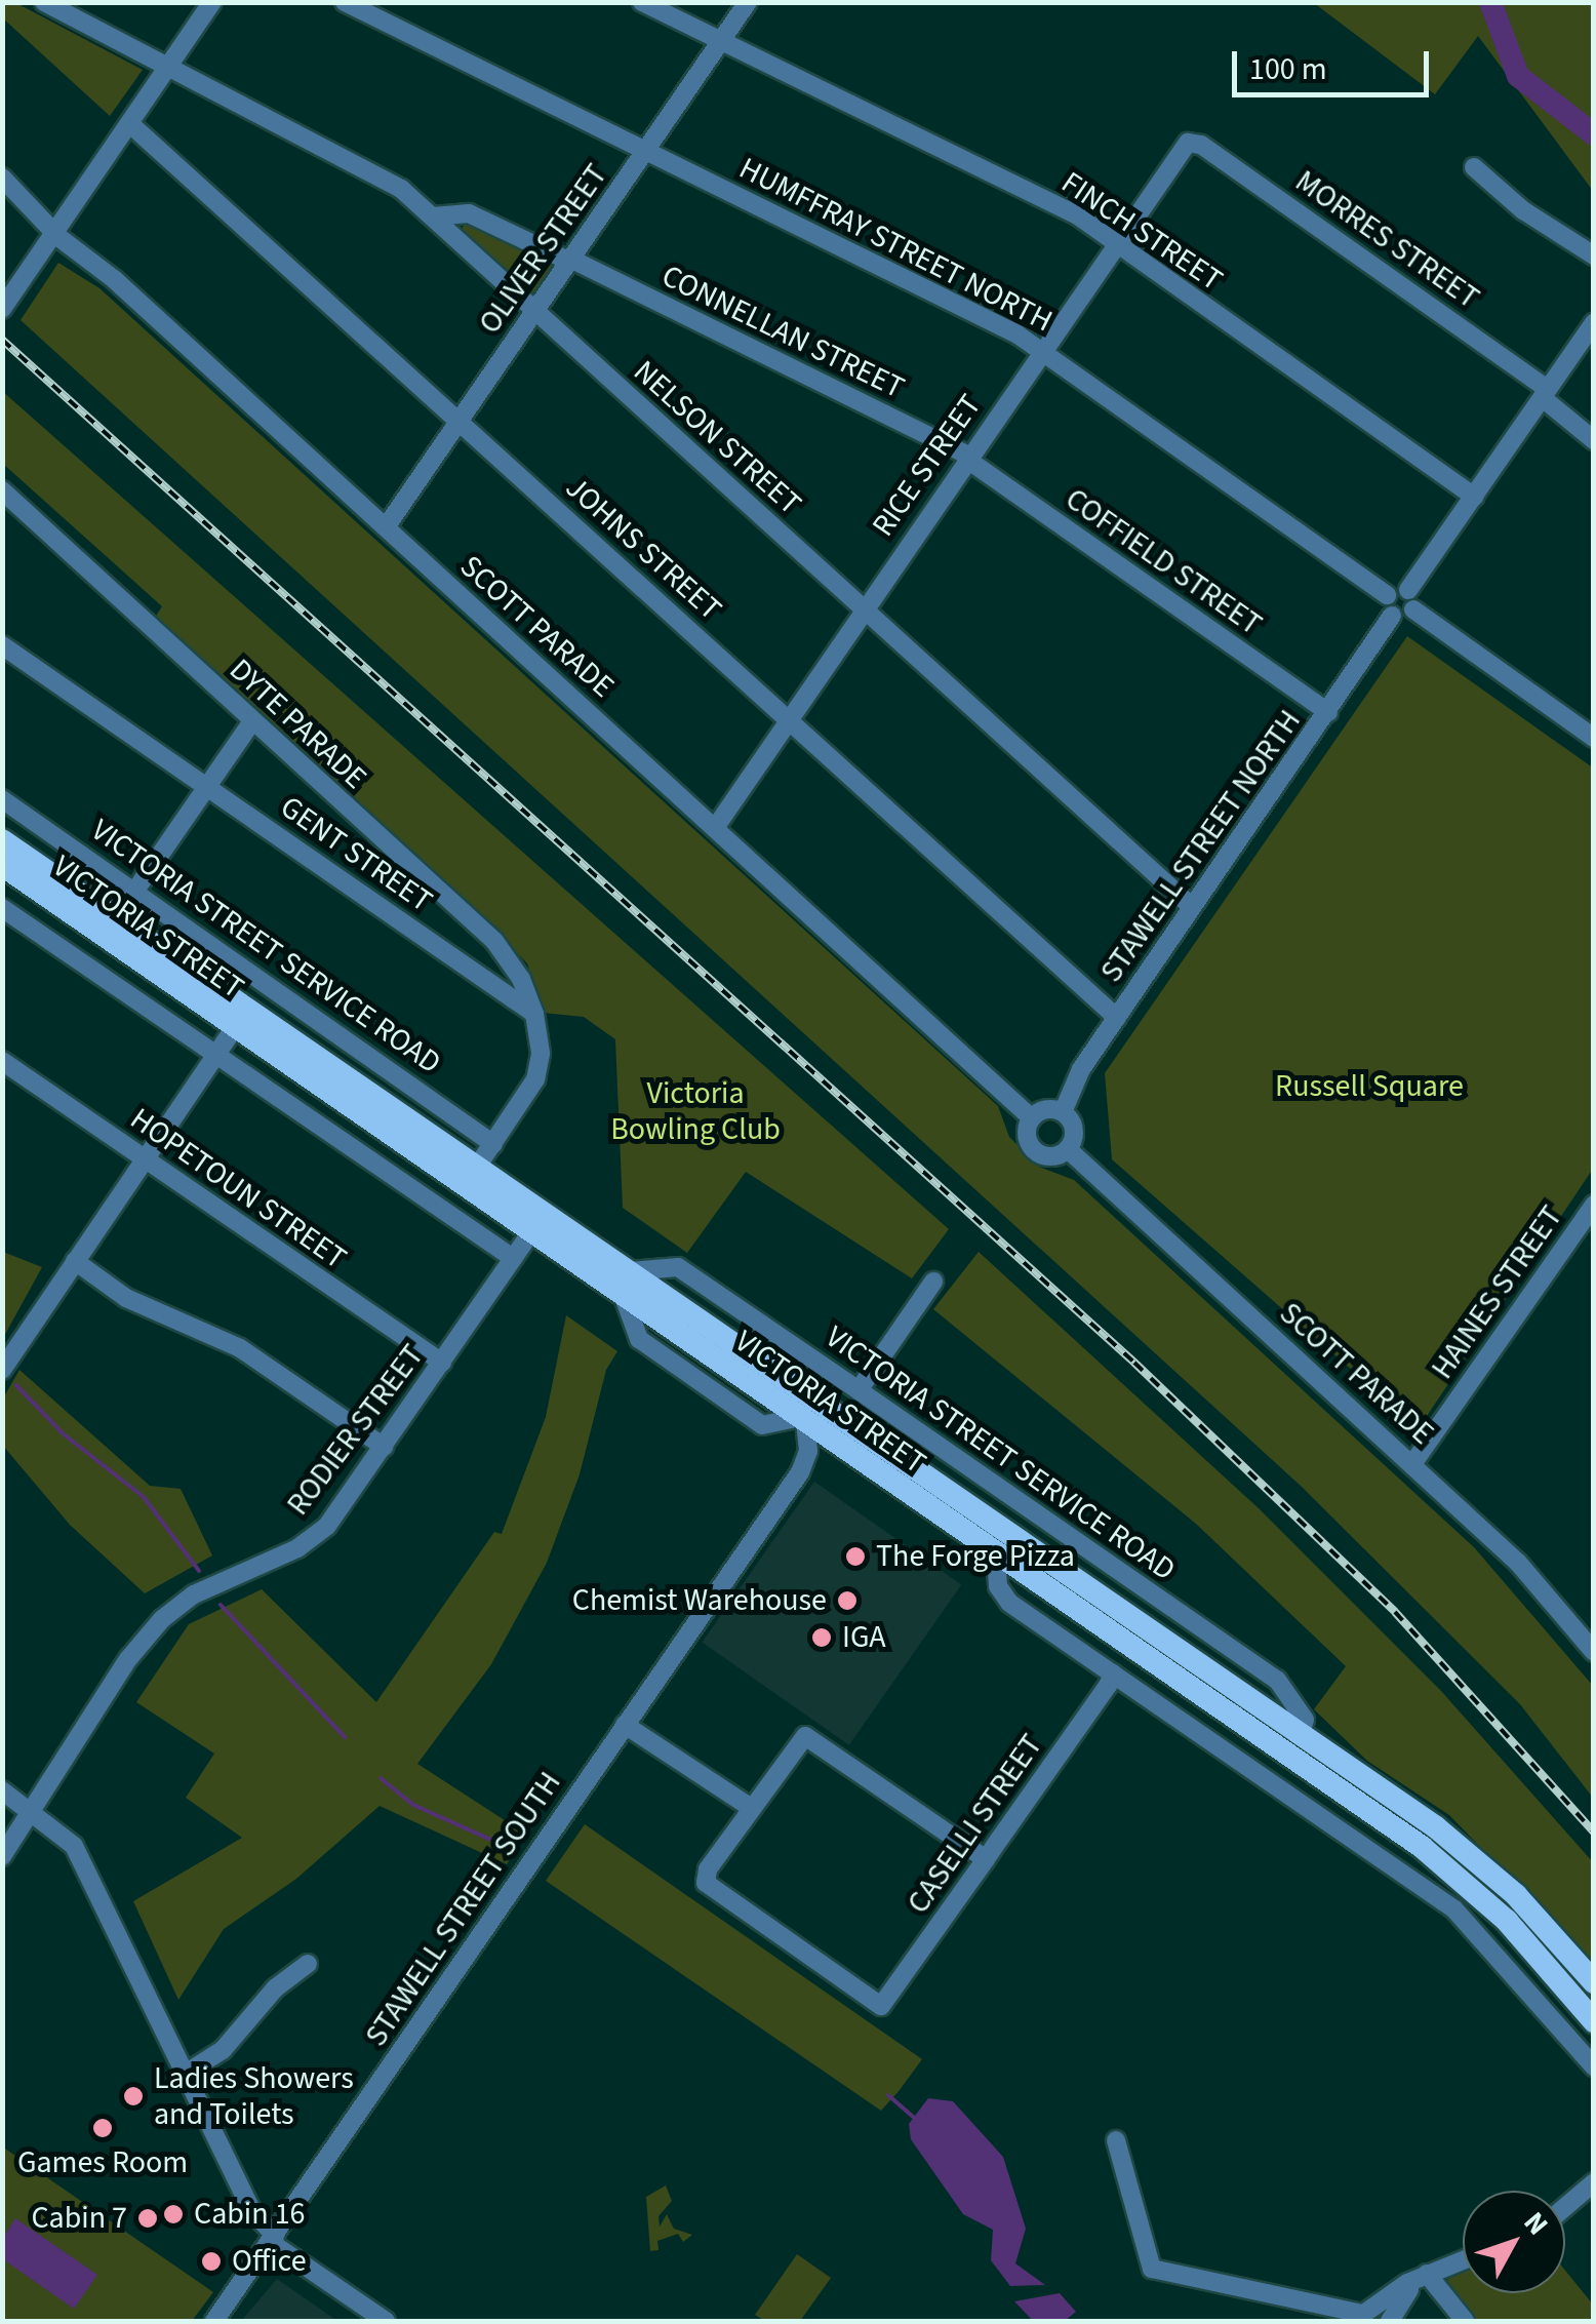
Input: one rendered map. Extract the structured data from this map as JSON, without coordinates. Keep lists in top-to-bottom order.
{
  "streets": {
    "main road": ["VICTORIA STREET"],
    "street": [
      "FINCH STREET",
      "MORRES STREET",
      "HUMFFRAY STREET NORTH",
      "OLIVER STREET",
      "CONNELLAN STREET",
      "NELSON STREET",
      "RICE STREET",
      "JOHNS STREET",
      "COFFIELD STREET",
      "SCOTT PARADE",
      "DYTE PARADE",
      "STAWELL STREET NORTH",
      "GENT STREET",
      "VICTORIA STREET SERVICE ROAD",
      "HOPETOUN STREET",
      "HAINES STREET",
      "RODIER STREET",
      "CASELLI STREET",
      "STAWELL STREET SOUTH"
    ]
  },
  "crossings": [
    ["FINCH STREET", "OLIVER STREET"],
    ["FINCH STREET", "RICE STREET"],
    ["MORRES STREET", "RICE STREET"],
    ["HUMFFRAY STREET NORTH", "OLIVER STREET"],
    ["HUMFFRAY STREET NORTH", "RICE STREET"],
    ["OLIVER STREET", "CONNELLAN STREET"],
    ["OLIVER STREET", "NELSON STREET"],
    ["OLIVER STREET", "JOHNS STREET"],
    ["OLIVER STREET", "SCOTT PARADE"],
    ["CONNELLAN STREET", "NELSON STREET"],
    ["CONNELLAN STREET", "RICE STREET"],
    ["CONNELLAN STREET", "COFFIELD STREET"],
    ["NELSON STREET", "RICE STREET"],
    ["NELSON STREET", "STAWELL STREET NORTH"],
    ["RICE STREET", "JOHNS STREET"],
    ["RICE STREET", "COFFIELD STREET"],
    ["RICE STREET", "SCOTT PARADE"],
    ["JOHNS STREET", "STAWELL STREET NORTH"],
    ["COFFIELD STREET", "STAWELL STREET NORTH"],
    ["SCOTT PARADE", "STAWELL STREET NORTH"],
    ["SCOTT PARADE", "HAINES STREET"],
    ["DYTE PARADE", "GENT STREET"],
    ["VICTORIA STREET", "VICTORIA STREET SERVICE ROAD"],
    ["VICTORIA STREET", "RODIER STREET"],
    ["VICTORIA STREET", "STAWELL STREET SOUTH"],
    ["HOPETOUN STREET", "RODIER STREET"]
  ],
  "parks": ["Russell Square", "Victoria Bowling Club"],
  "places": [
    "The Forge Pizza",
    "Chemist Warehouse",
    "IGA",
    "Ladies Showers and Toilets",
    "Games Room",
    "Cabin 16",
    "Cabin 7",
    "Office"
  ],
  "scale_bar": "100 m",
  "north": "top right"
}
